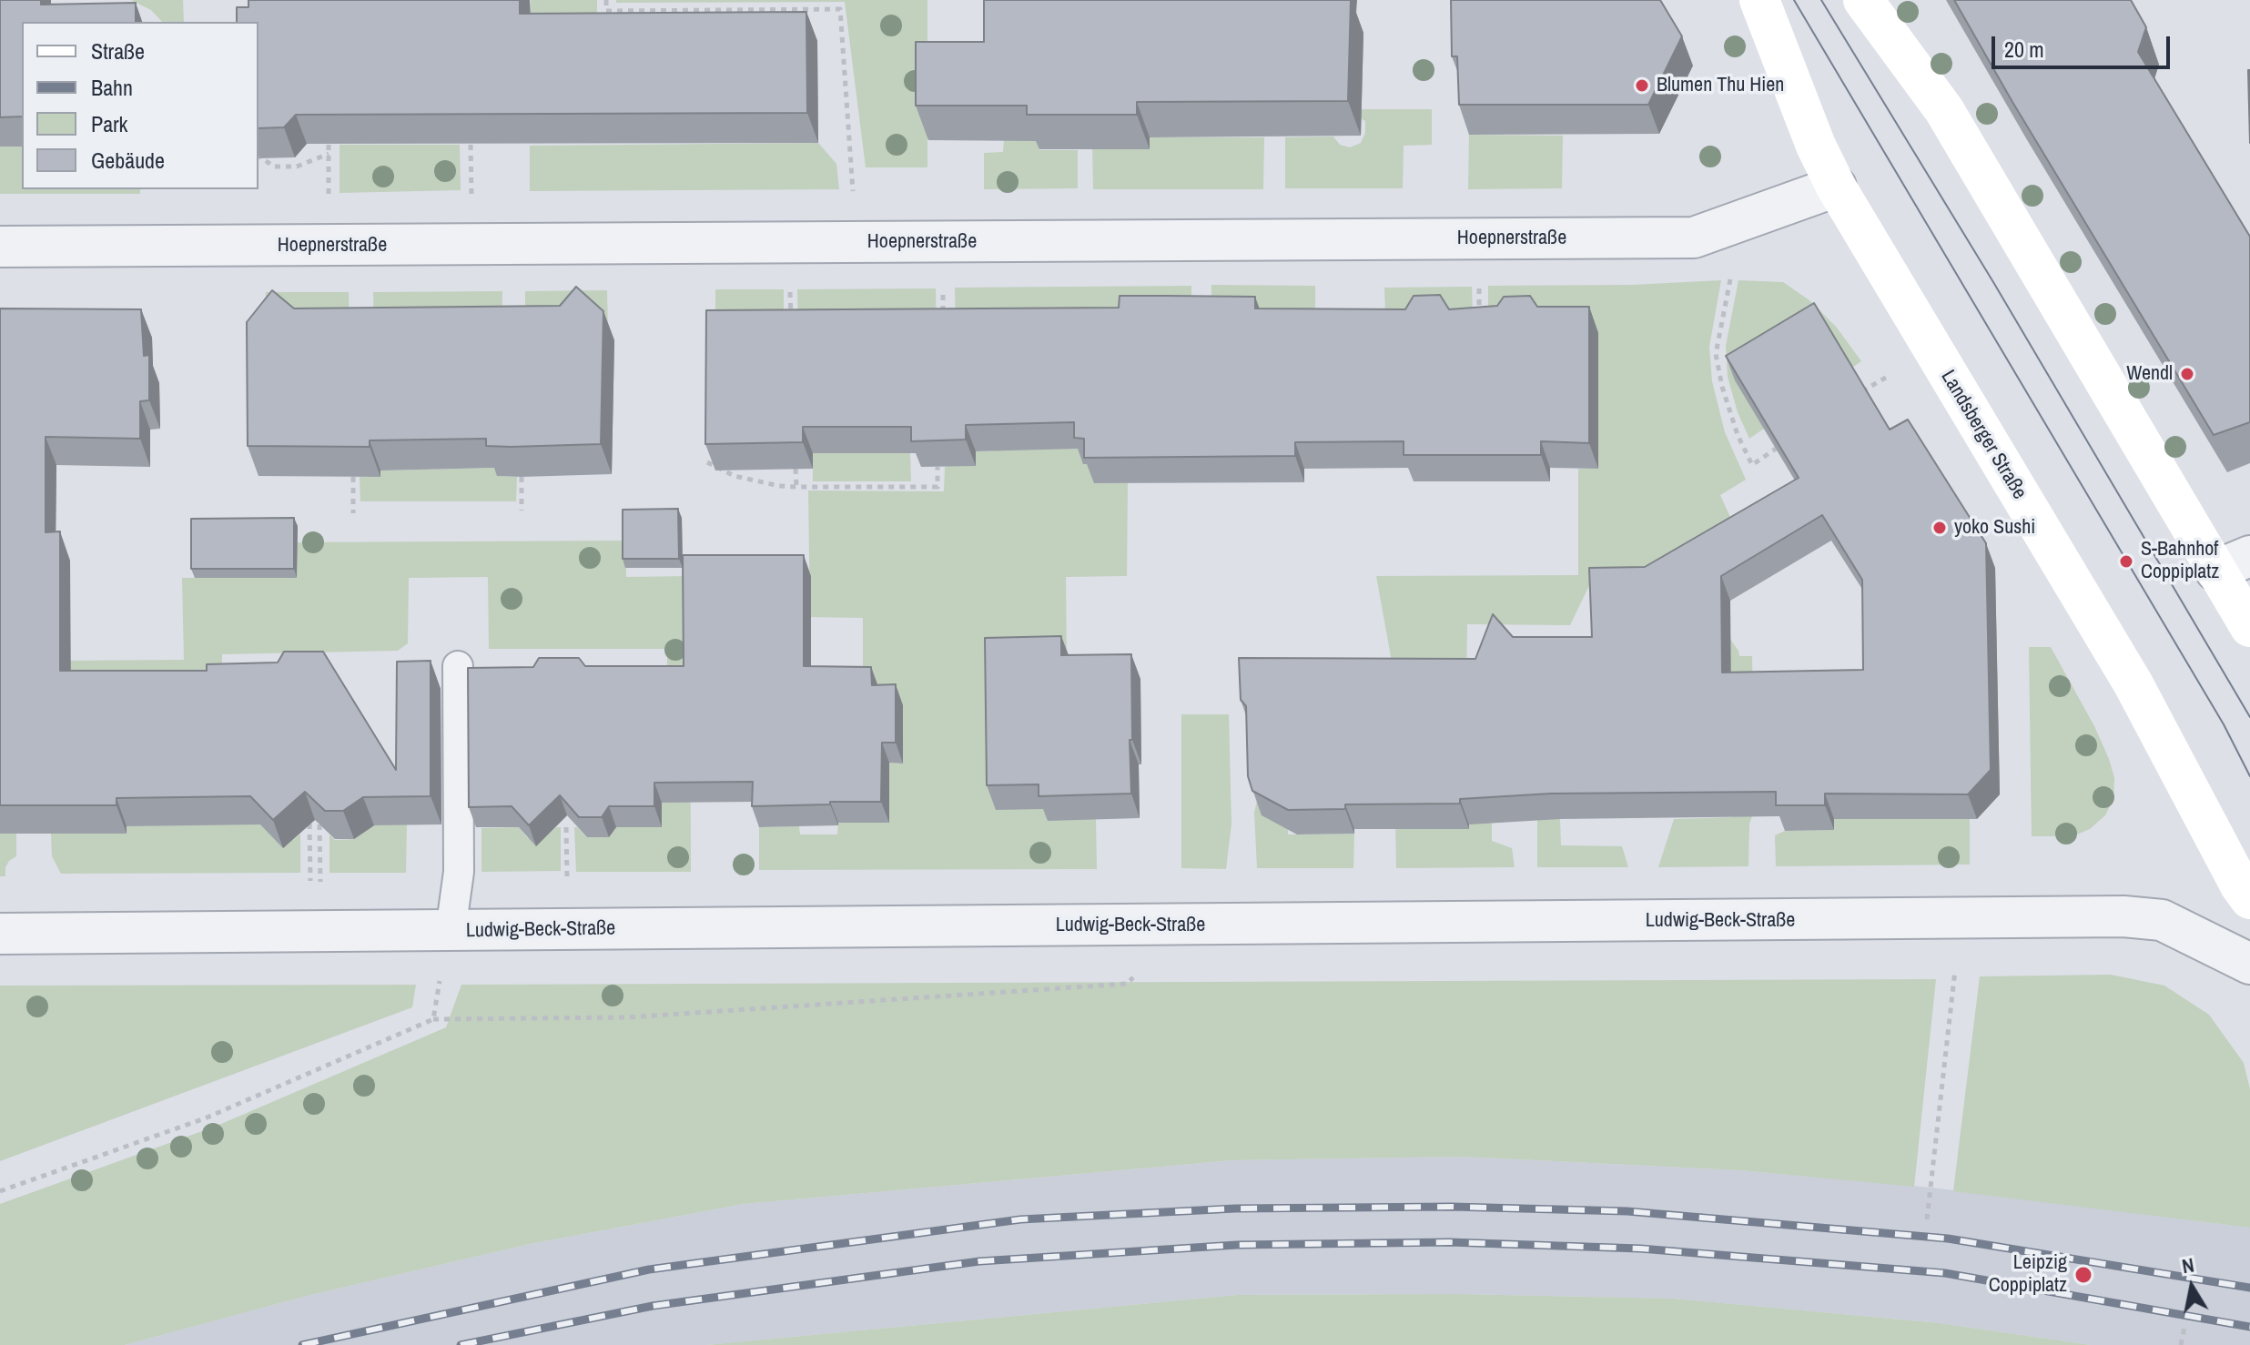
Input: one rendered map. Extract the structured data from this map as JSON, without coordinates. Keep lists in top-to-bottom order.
{
  "streets": {
    "main road": ["Landsberger Straße"],
    "street": ["Hoepnerstraße", "Ludwig-Beck-Straße"]
  },
  "crossings": [
    ["Hoepnerstraße", "Landsberger Straße"]
  ],
  "places": [
    "Blumen Thu Hien",
    "Wendl",
    "yoko Sushi",
    "S-Bahnhof Coppiplatz",
    "Leipzig Coppiplatz"
  ],
  "legend": [
    "Straße",
    "Bahn",
    "Park",
    "Gebäude"
  ],
  "scale_bar": "20 m",
  "north": "top"
}
